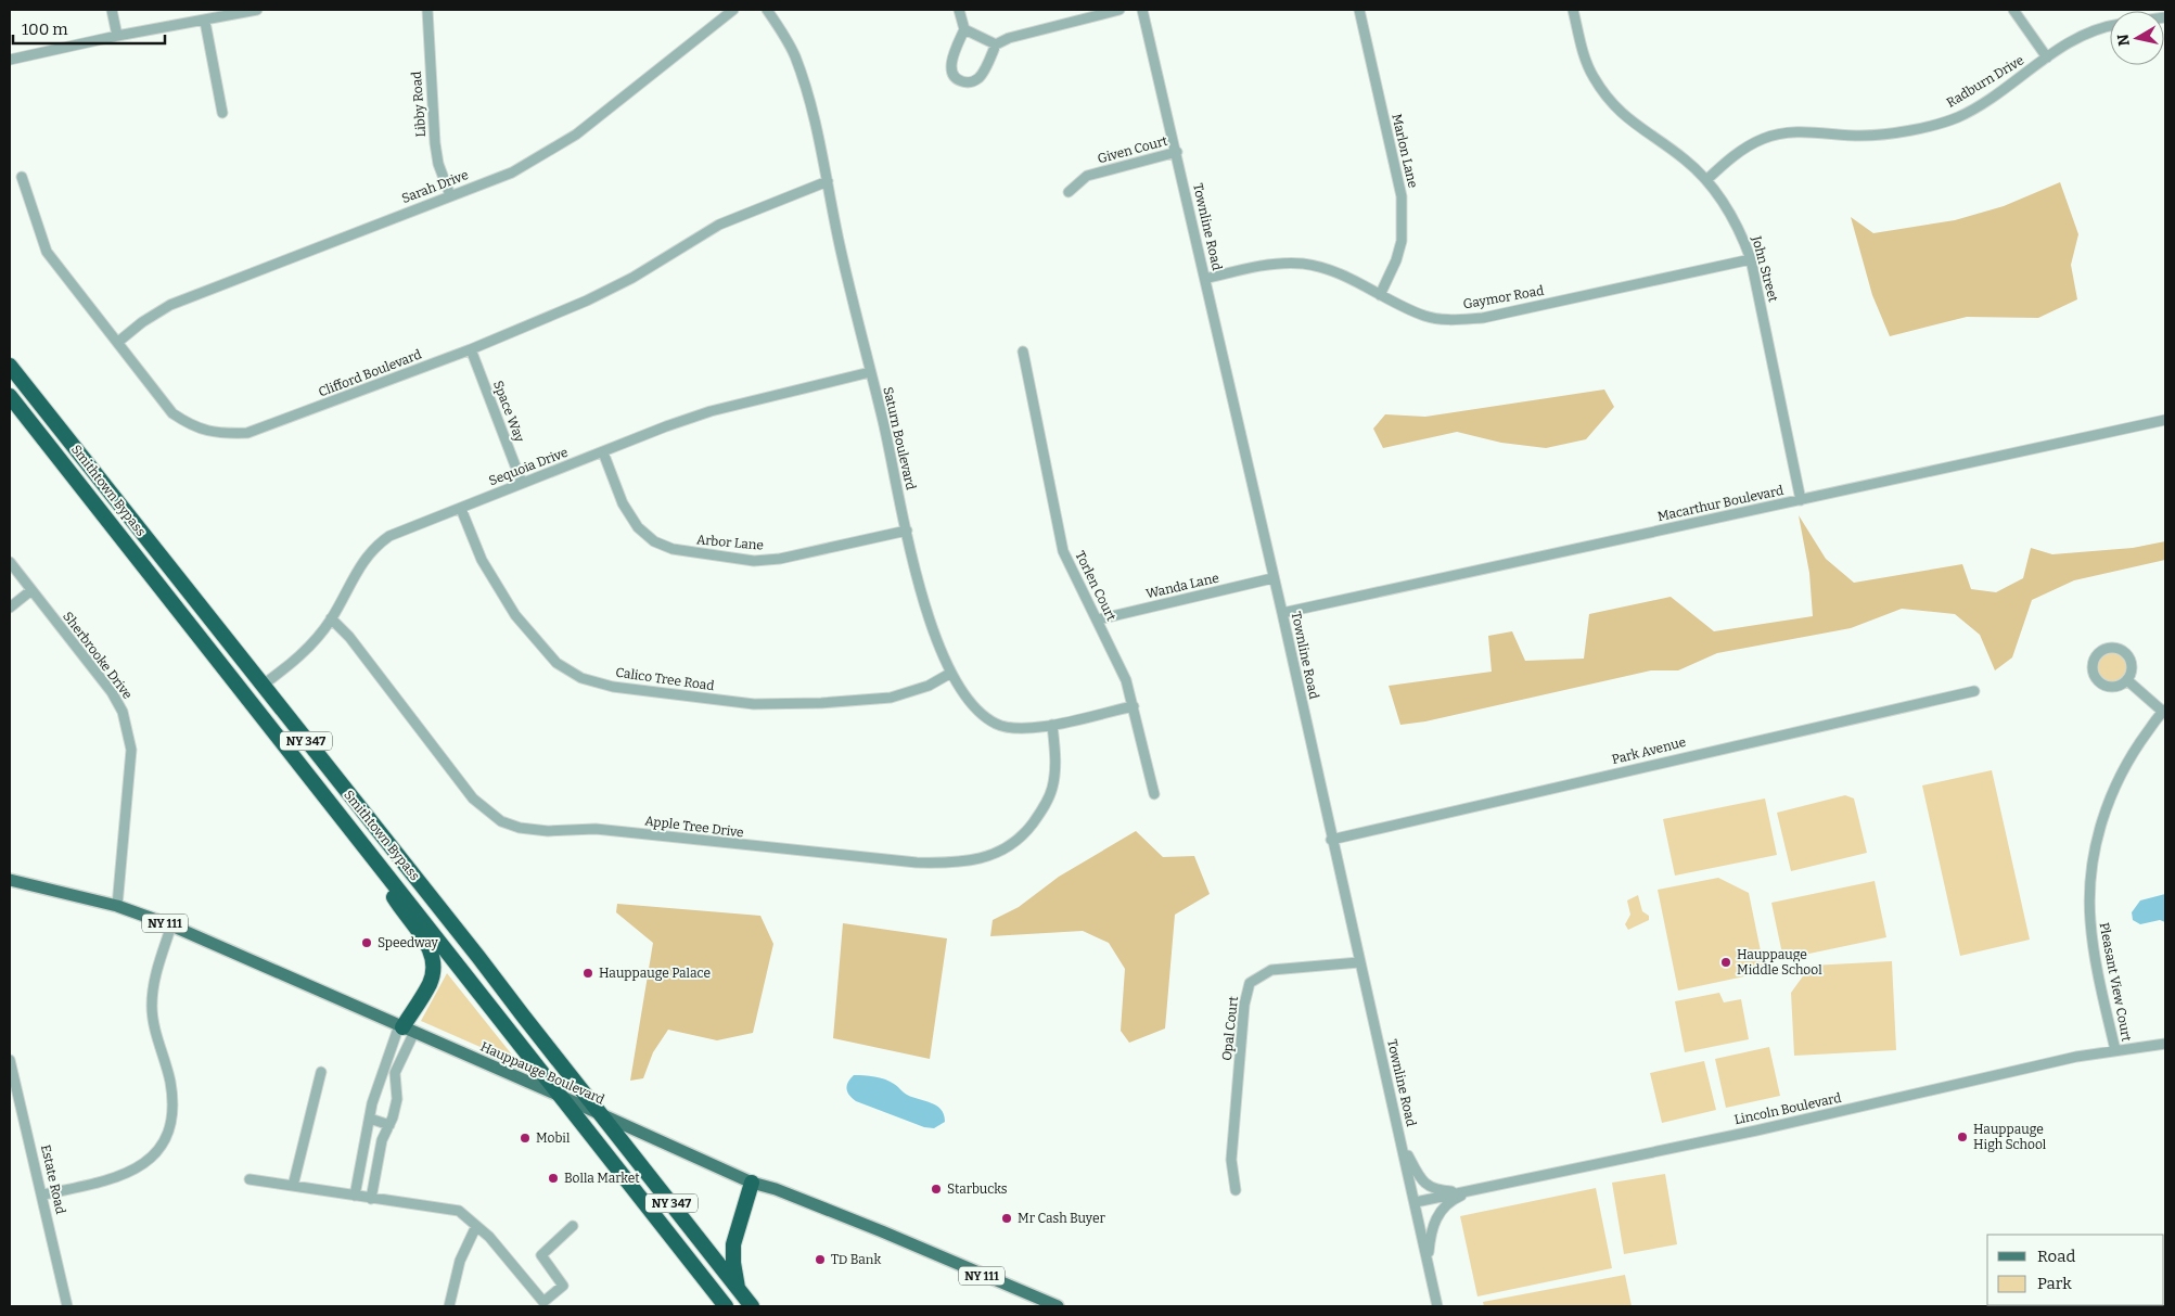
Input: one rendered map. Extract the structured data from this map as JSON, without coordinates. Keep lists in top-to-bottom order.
{
  "streets": {
    "highway": ["Smithtown Bypass", "NY 347"],
    "main road": ["NY 111", "Hauppauge Boulevard"],
    "street": [
      "Radburn Drive",
      "Libby Road",
      "Given Court",
      "Marlon Lane",
      "Sarah Drive",
      "Townline Road",
      "John Street",
      "Gaymor Road",
      "Clifford Boulevard",
      "Space Way",
      "Saturn Boulevard",
      "Sequoia Drive",
      "Macarthur Boulevard",
      "Arbor Lane",
      "Torlen Court",
      "Wanda Lane",
      "Sherbrooke Drive",
      "Calico Tree Road",
      "Park Avenue",
      "Apple Tree Drive",
      "Pleasant View Court",
      "Opal Court",
      "Lincoln Boulevard",
      "Estate Road"
    ]
  },
  "crossings": [
    ["Radburn Drive", "John Street"],
    ["Libby Road", "Sarah Drive"],
    ["Given Court", "Townline Road"],
    ["Marlon Lane", "Gaymor Road"],
    ["Sarah Drive", "Clifford Boulevard"],
    ["Townline Road", "Gaymor Road"],
    ["Townline Road", "Macarthur Boulevard"],
    ["Townline Road", "Wanda Lane"],
    ["Townline Road", "Park Avenue"],
    ["Townline Road", "Opal Court"],
    ["Townline Road", "Lincoln Boulevard"],
    ["John Street", "Gaymor Road"],
    ["John Street", "Macarthur Boulevard"],
    ["Clifford Boulevard", "Space Way"],
    ["Clifford Boulevard", "Saturn Boulevard"],
    ["Space Way", "Sequoia Drive"],
    ["Saturn Boulevard", "Sequoia Drive"],
    ["Saturn Boulevard", "Arbor Lane"],
    ["Saturn Boulevard", "Torlen Court"],
    ["Saturn Boulevard", "Calico Tree Road"],
    ["Saturn Boulevard", "Apple Tree Drive"],
    ["Sequoia Drive", "Smithtown Bypass"],
    ["Sequoia Drive", "Arbor Lane"],
    ["Sequoia Drive", "Calico Tree Road"],
    ["Sequoia Drive", "Apple Tree Drive"],
    ["Smithtown Bypass", "Hauppauge Boulevard"],
    ["Torlen Court", "Wanda Lane"],
    ["Sherbrooke Drive", "Hauppauge Boulevard"],
    ["Pleasant View Court", "Lincoln Boulevard"]
  ],
  "places": [
    "Speedway",
    "Hauppauge Middle School",
    "Hauppauge Palace",
    "Hauppauge High School",
    "Mobil",
    "Bolla Market",
    "Starbucks",
    "Mr Cash Buyer",
    "TD Bank"
  ],
  "legend": ["Road", "Park"],
  "scale_bar": "100 m",
  "north": "left"
}
